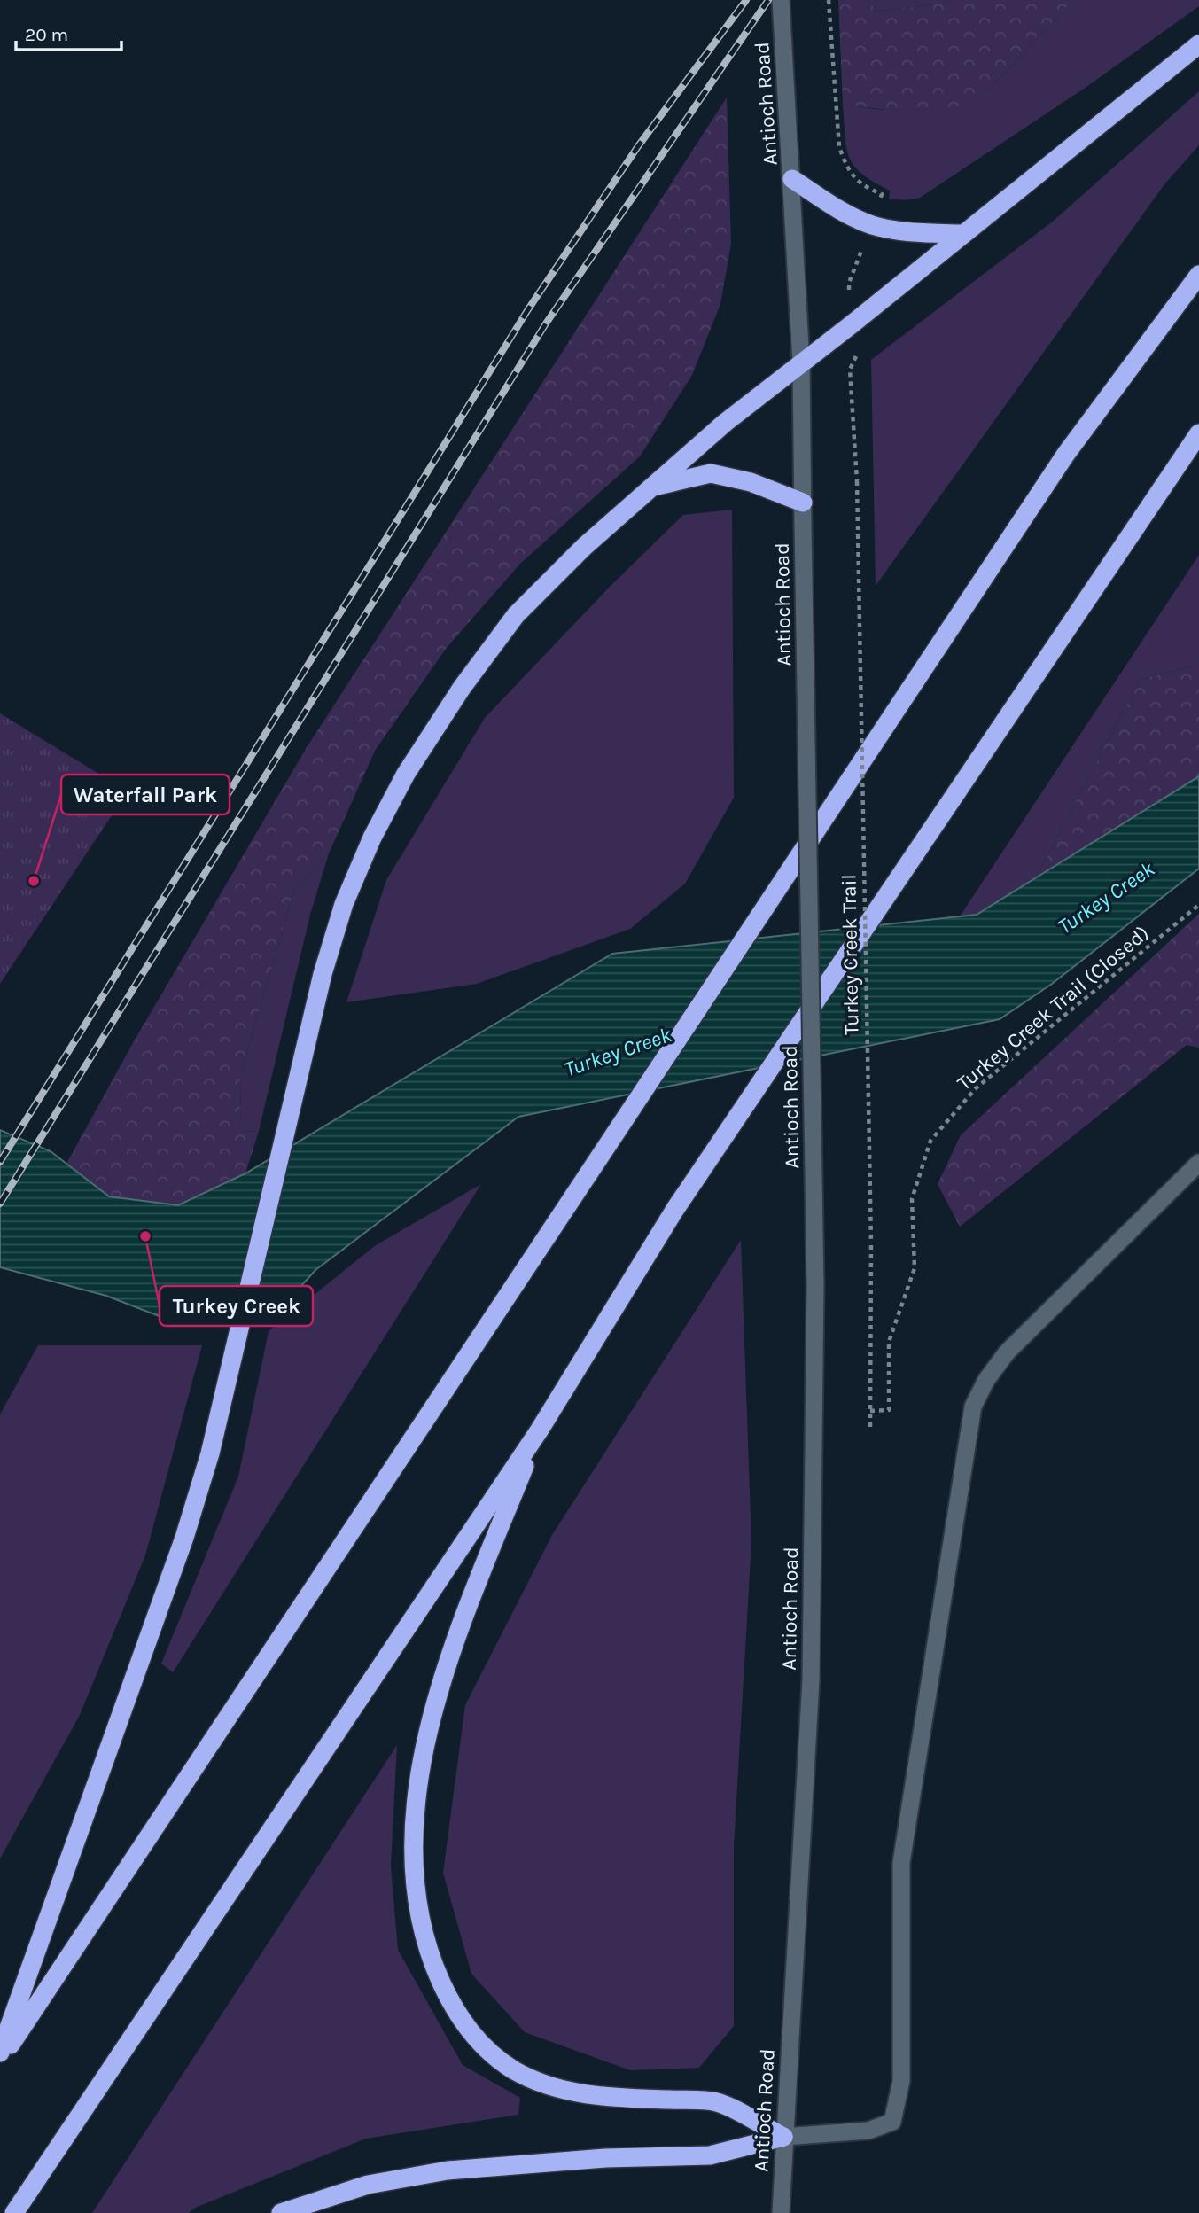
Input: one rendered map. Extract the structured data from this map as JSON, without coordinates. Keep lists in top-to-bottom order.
{
  "streets": {
    "main road": ["Antioch Road"],
    "path": ["Turkey Creek Trail", "Turkey Creek Trail (Closed)"]
  },
  "crossings": [
    ["Turkey Creek Trail", "Turkey Creek Trail (Closed)"]
  ],
  "water": ["Turkey Creek"],
  "places": ["Waterfall Park", "Turkey Creek"],
  "scale_bar": "20 m"
}
